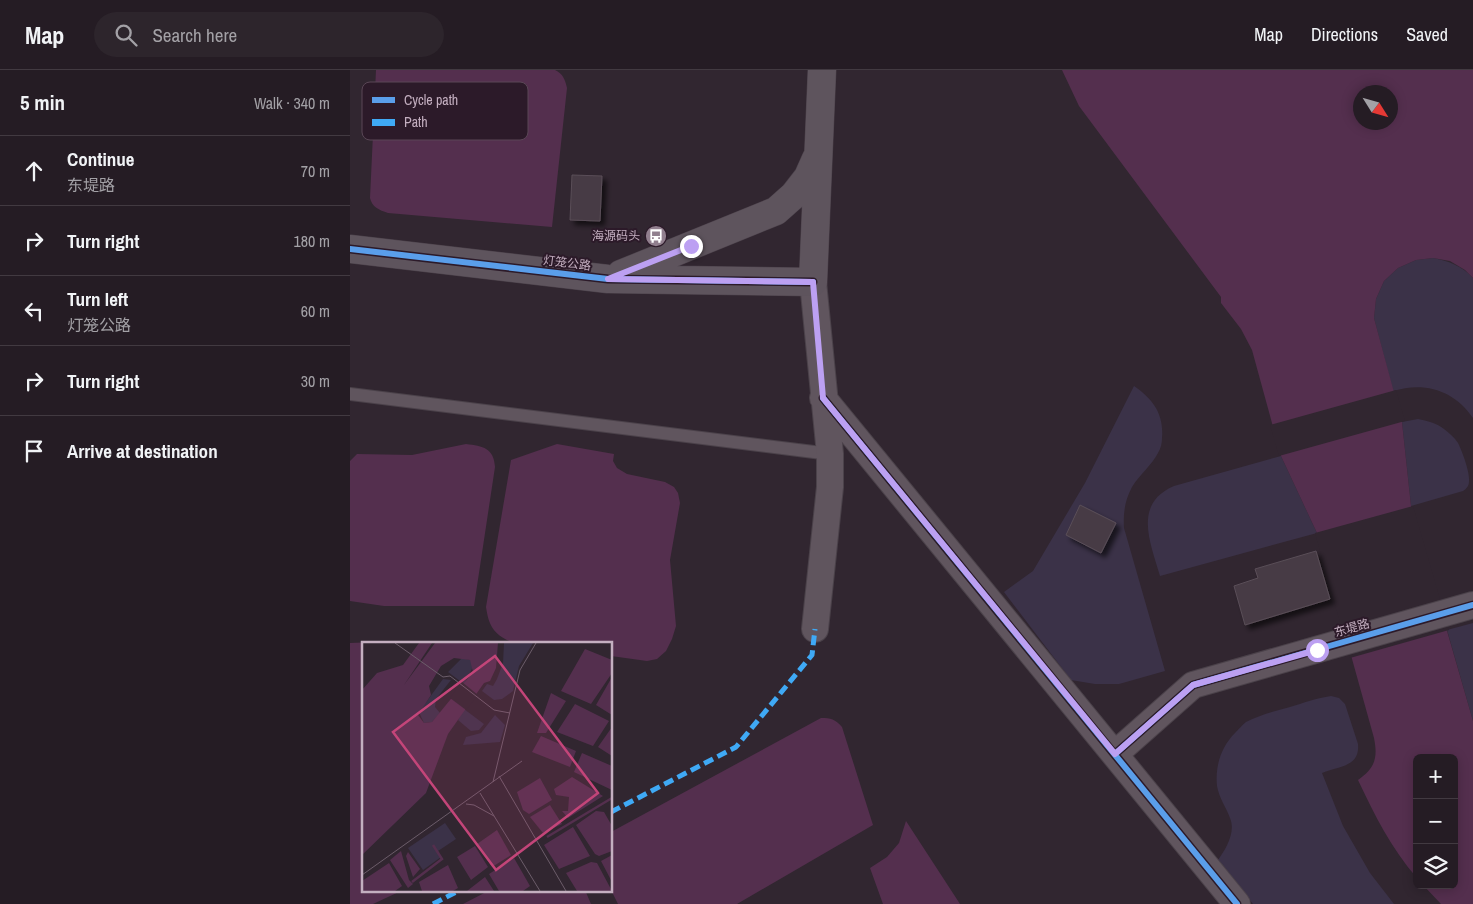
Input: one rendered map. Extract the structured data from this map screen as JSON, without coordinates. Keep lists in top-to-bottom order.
{
  "streets": {
    "street": ["灯笼公路", "东堤路"]
  },
  "places": {
    "bus stop": ["海源码头"]
  },
  "legend": ["Cycle path", "Path"],
  "north": "bottom right",
  "page": {
    "header": "Map",
    "search": "Search here",
    "nav": ["Map", "Directions", "Saved"],
    "heading": ["5 min", "Walk · 340 m"],
    "list": [
      ["Continue", "东堤路", "70 m"],
      ["Turn right", "180 m"],
      ["Turn left", "灯笼公路", "60 m"],
      ["Turn right", "30 m"],
      "Arrive at destination"
    ],
    "map_buttons": ["+", "−"]
  }
}
